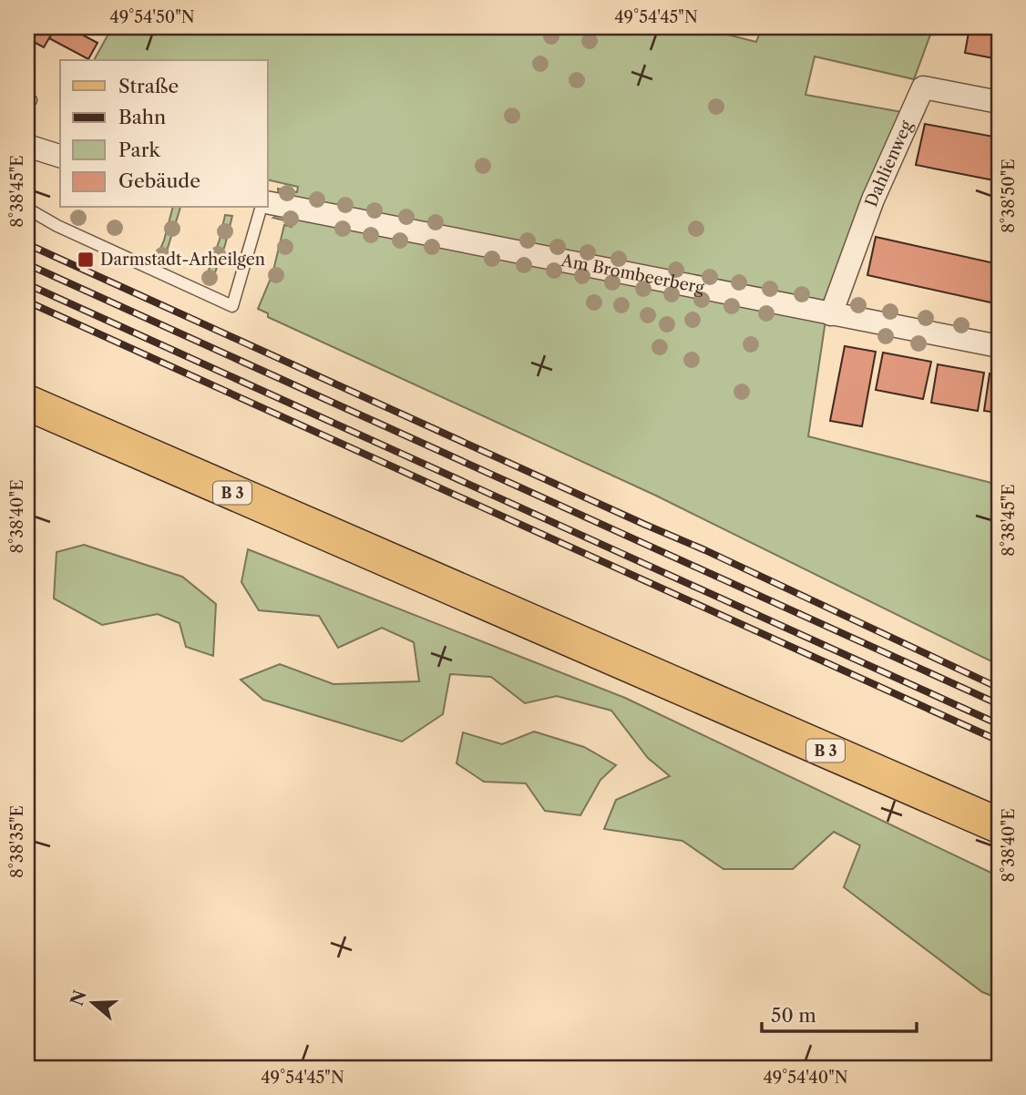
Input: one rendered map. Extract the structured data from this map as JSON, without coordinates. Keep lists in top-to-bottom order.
{
  "streets": {
    "main road": ["B 3"],
    "street": ["Dahlienweg", "Am Brombeerberg"]
  },
  "crossings": [
    ["Dahlienweg", "Am Brombeerberg"]
  ],
  "places": {
    "transit": ["Darmstadt-Arheilgen"]
  },
  "legend": [
    "Straße",
    "Bahn",
    "Park",
    "Gebäude"
  ],
  "scale_bar": "50 m",
  "north": "left",
  "coordinates": [
    "49°54'50\"N",
    "49°54'45\"N",
    "8°38'45\"E",
    "8°38'50\"E",
    "8°38'40\"E",
    "8°38'35\"E",
    "49°54'40\"N"
  ]
}
